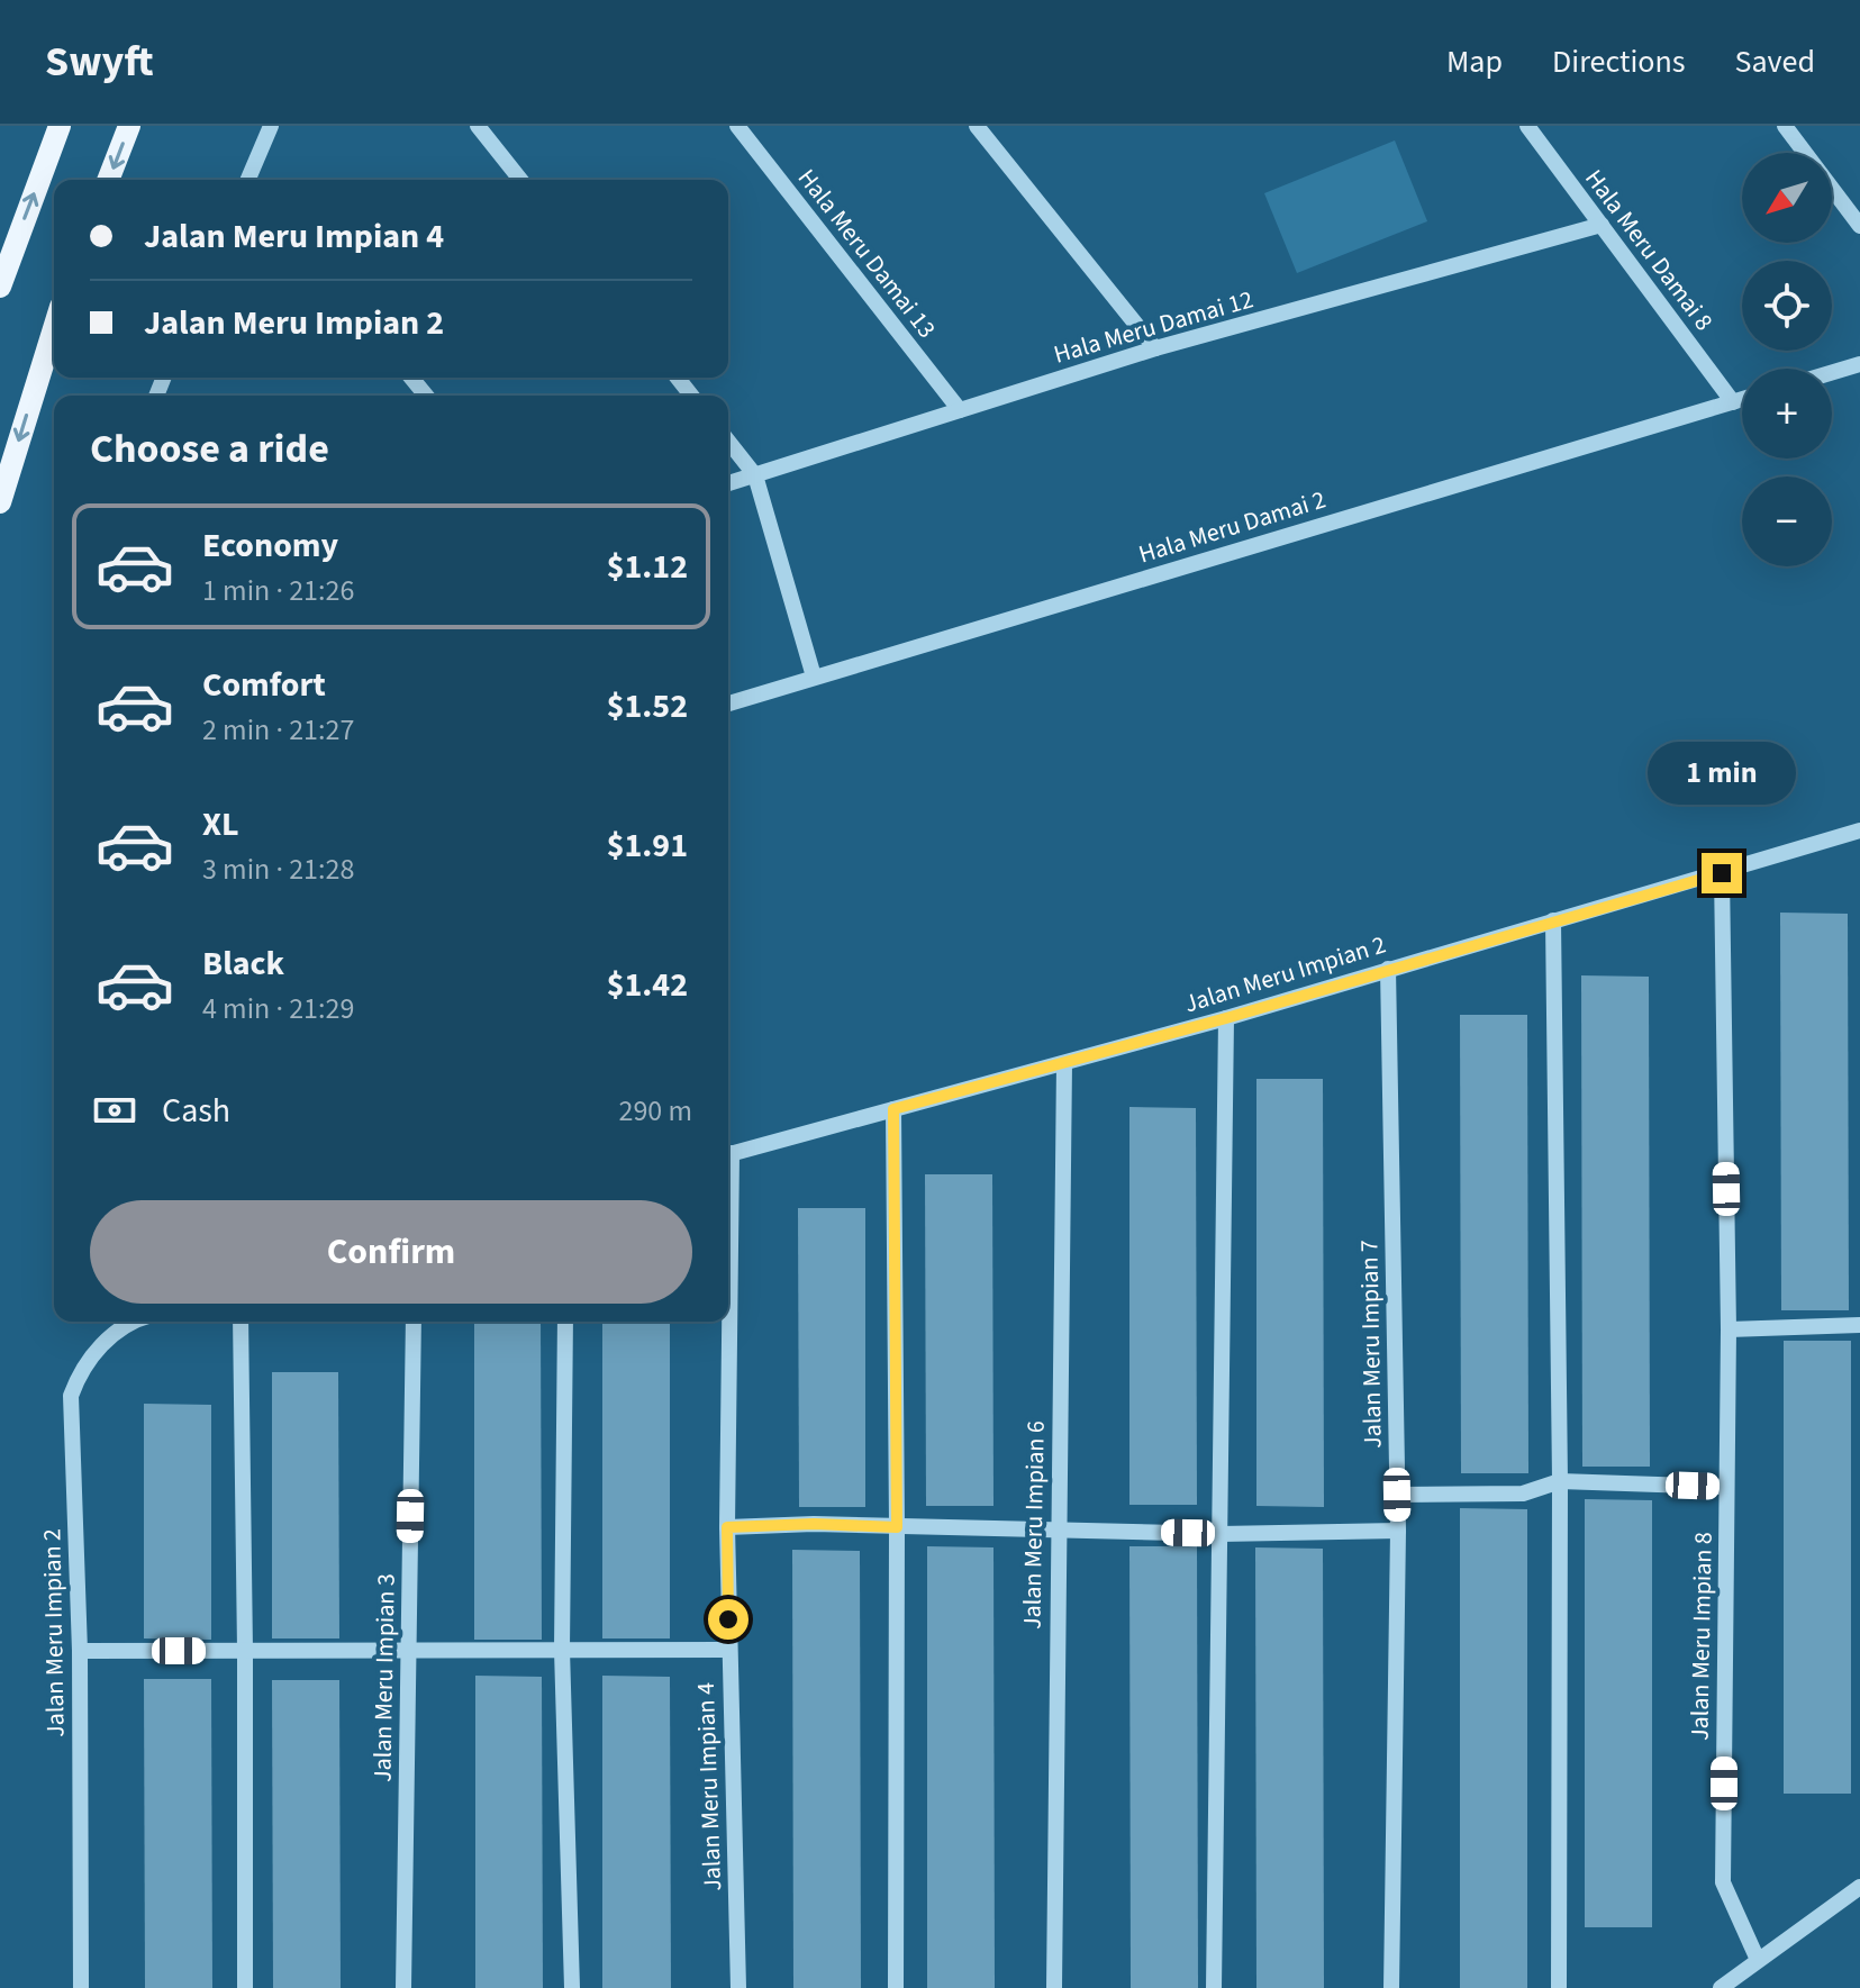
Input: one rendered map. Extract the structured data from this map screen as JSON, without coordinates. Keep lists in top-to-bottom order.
{
  "streets": {
    "street": [
      "Hala Meru Damai 8",
      "Hala Meru Damai 13",
      "Hala Meru Damai 12",
      "Hala Meru Damai 2",
      "Jalan Meru Impian 2",
      "Jalan Meru Impian 7",
      "Jalan Meru Impian 6",
      "Jalan Meru Impian 8",
      "Jalan Meru Impian 3",
      "Jalan Meru Impian 4"
    ]
  },
  "crossings": [
    ["Hala Meru Damai 8", "Hala Meru Damai 12"],
    ["Hala Meru Damai 8", "Hala Meru Damai 2"],
    ["Hala Meru Damai 13", "Hala Meru Damai 12"],
    ["Jalan Meru Impian 2", "Jalan Meru Impian 7"],
    ["Jalan Meru Impian 2", "Jalan Meru Impian 6"],
    ["Jalan Meru Impian 2", "Jalan Meru Impian 8"]
  ],
  "north": "bottom left",
  "page": {
    "header": "Swyft",
    "nav": ["Map", "Directions", "Saved"],
    "map_buttons": ["+", "−"],
    "banner": ["Jalan Meru Impian 4", "Jalan Meru Impian 2"],
    "heading": "Choose a ride",
    "list": [
      {
        "name": "Economy",
        "note": "1 min · 21:26",
        "value": "$1.12"
      },
      {
        "name": "Comfort",
        "note": "2 min · 21:27",
        "value": "$1.52"
      },
      {
        "name": "XL",
        "note": "3 min · 21:28",
        "value": "$1.91"
      },
      {
        "name": "Black",
        "note": "4 min · 21:29",
        "value": "$1.42"
      }
    ],
    "bubble": "1 min",
    "pay": ["Cash", "290 m"],
    "buttons": "Confirm"
  }
}
